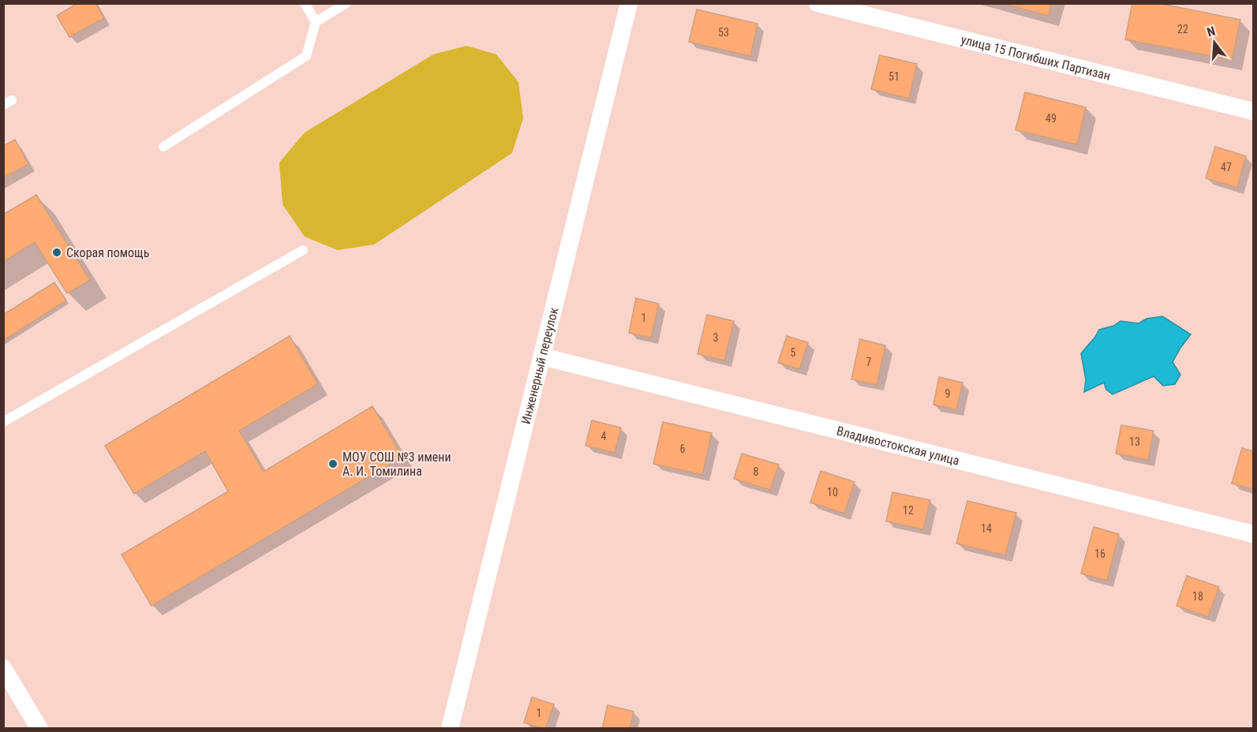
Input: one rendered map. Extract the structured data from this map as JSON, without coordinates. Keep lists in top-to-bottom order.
{
  "streets": {
    "street": ["улица 15 Погибших Партизан", "Инженерный переулок", "Владивостокская улица"]
  },
  "crossings": [
    ["Инженерный переулок", "Владивостокская улица"]
  ],
  "places": ["Скорая помощь", "МОУ СОШ №3 имени А. И. Томилина"],
  "house_numbers": [
    "22",
    "53",
    "51",
    "49",
    "47",
    "1",
    "3",
    "5",
    "7",
    "9",
    "4",
    "13",
    "6",
    "8",
    "10",
    "12",
    "14",
    "16",
    "18",
    "1"
  ],
  "north": "top"
}
